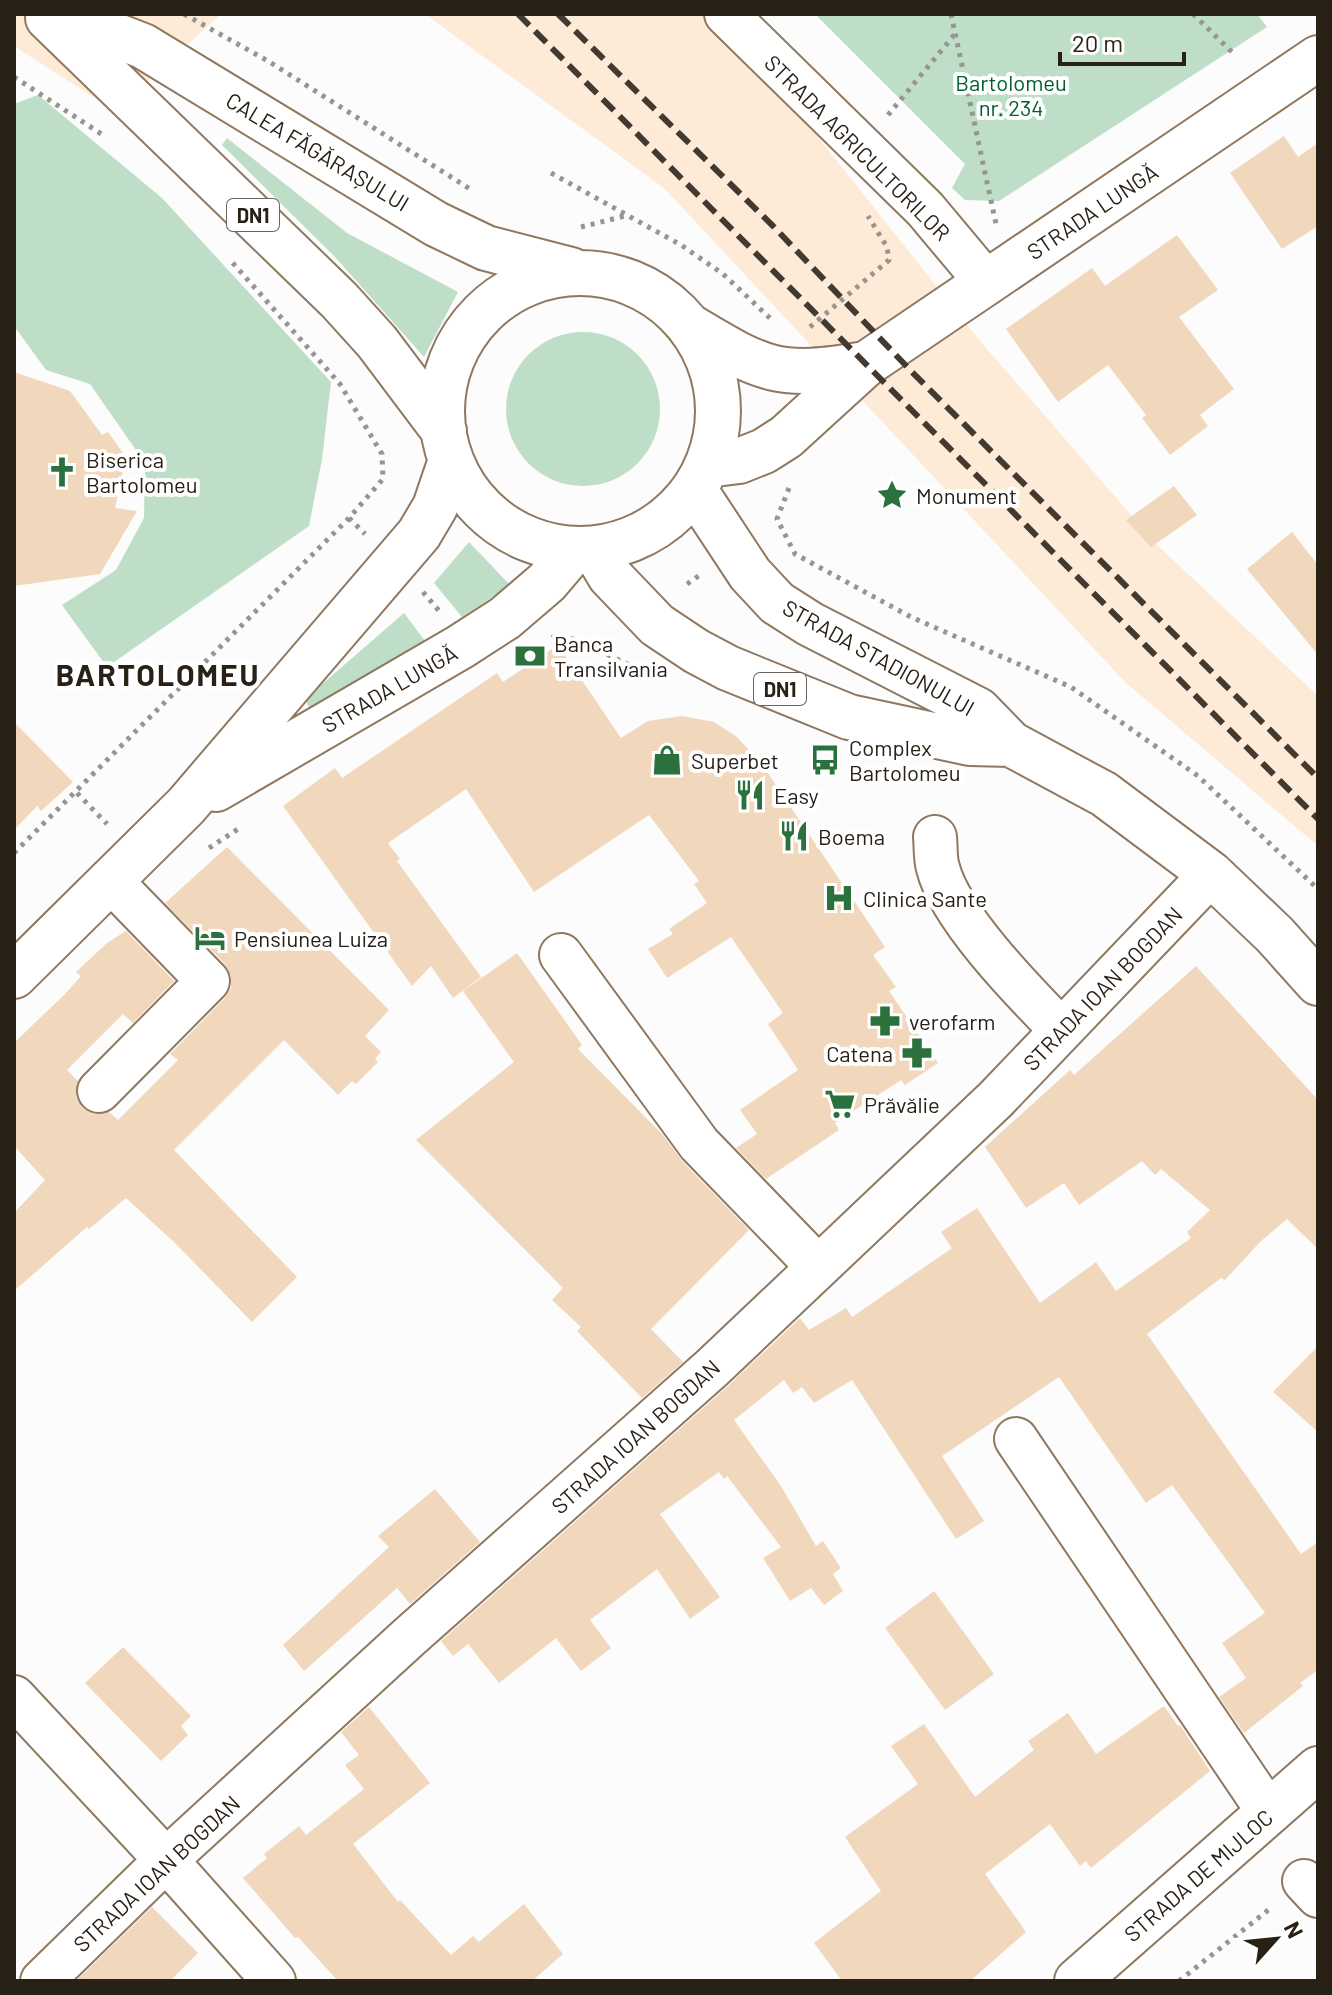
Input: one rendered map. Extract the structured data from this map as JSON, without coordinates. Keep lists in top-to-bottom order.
{
  "streets": {
    "main road": [
      "CALEA FĂGĂRAȘULUI",
      "STRADA LUNGĂ",
      "DN1",
      "STRADA STADIONULUI",
      "STRADA DE MIJLOC"
    ],
    "street": ["STRADA AGRICULTORILOR", "STRADA IOAN BOGDAN"]
  },
  "crossings": [
    ["STRADA AGRICULTORILOR", "STRADA LUNGĂ"],
    ["CALEA FĂGĂRAȘULUI", "STRADA LUNGĂ"],
    ["CALEA FĂGĂRAȘULUI", "DN1"],
    ["CALEA FĂGĂRAȘULUI", "STRADA STADIONULUI"],
    ["STRADA LUNGĂ", "DN1"],
    ["STRADA LUNGĂ", "STRADA STADIONULUI"],
    ["DN1", "STRADA STADIONULUI"],
    ["STRADA STADIONULUI", "STRADA IOAN BOGDAN"]
  ],
  "districts": ["BARTOLOMEU"],
  "parks": ["Bartolomeu nr. 234"],
  "places": {
    "church": ["Biserica Bartolomeu"],
    "place": ["Monument"],
    "bank": ["Banca Transilvania"],
    "shop": ["Superbet"],
    "bus stop": ["Complex Bartolomeu"],
    "restaurant": ["Easy", "Boema"],
    "hospital": ["Clinica Sante"],
    "hotel": ["Pensiunea Luiza"],
    "pharmacy": ["verofarm", "Catena"],
    "supermarket": ["Prăvălie"]
  },
  "scale_bar": "20 m",
  "north": "top right"
}
